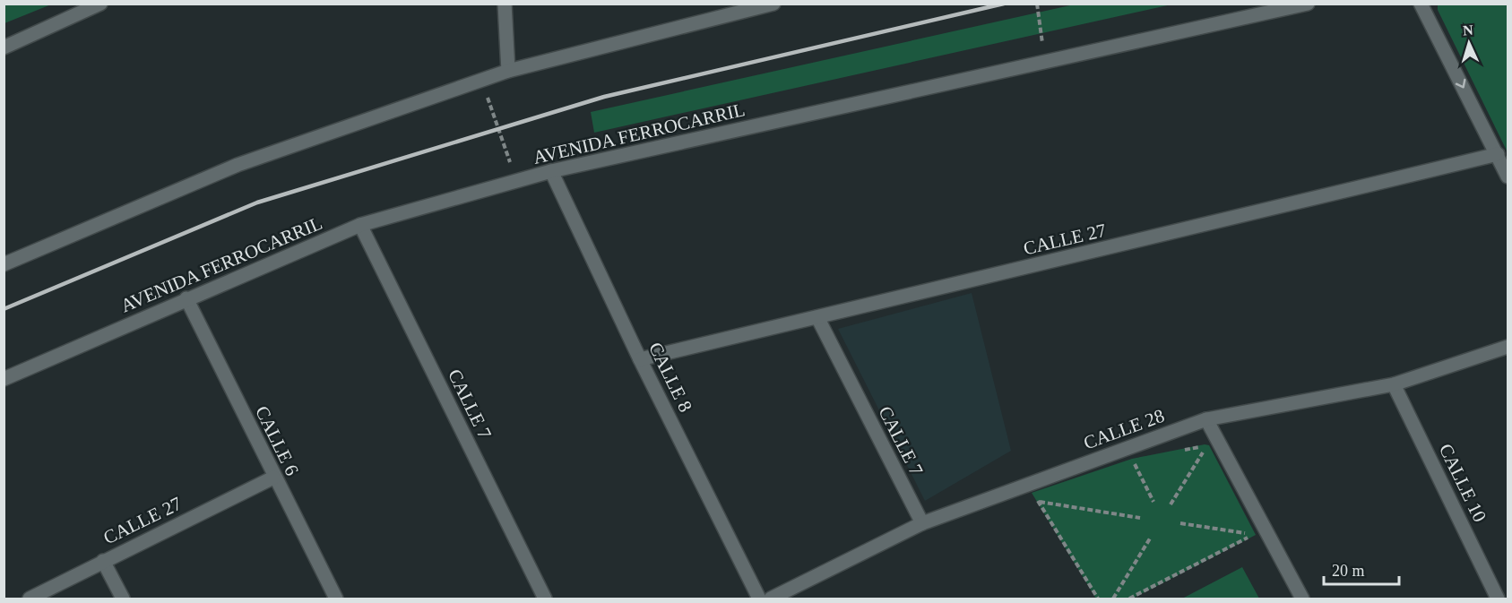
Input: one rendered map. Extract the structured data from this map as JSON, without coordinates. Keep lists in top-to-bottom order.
{
  "streets": {
    "street": [
      "AVENIDA FERROCARRIL",
      "CALLE 27",
      "CALLE 8",
      "CALLE 7",
      "CALLE 28",
      "CALLE 6",
      "CALLE 10"
    ]
  },
  "crossings": [
    ["AVENIDA FERROCARRIL", "CALLE 8"],
    ["AVENIDA FERROCARRIL", "CALLE 7"],
    ["AVENIDA FERROCARRIL", "CALLE 6"],
    ["CALLE 27", "CALLE 8"],
    ["CALLE 27", "CALLE 7"],
    ["CALLE 27", "CALLE 6"],
    ["CALLE 7", "CALLE 28"],
    ["CALLE 28", "CALLE 10"]
  ],
  "scale_bar": "20 m",
  "north": "top"
}
